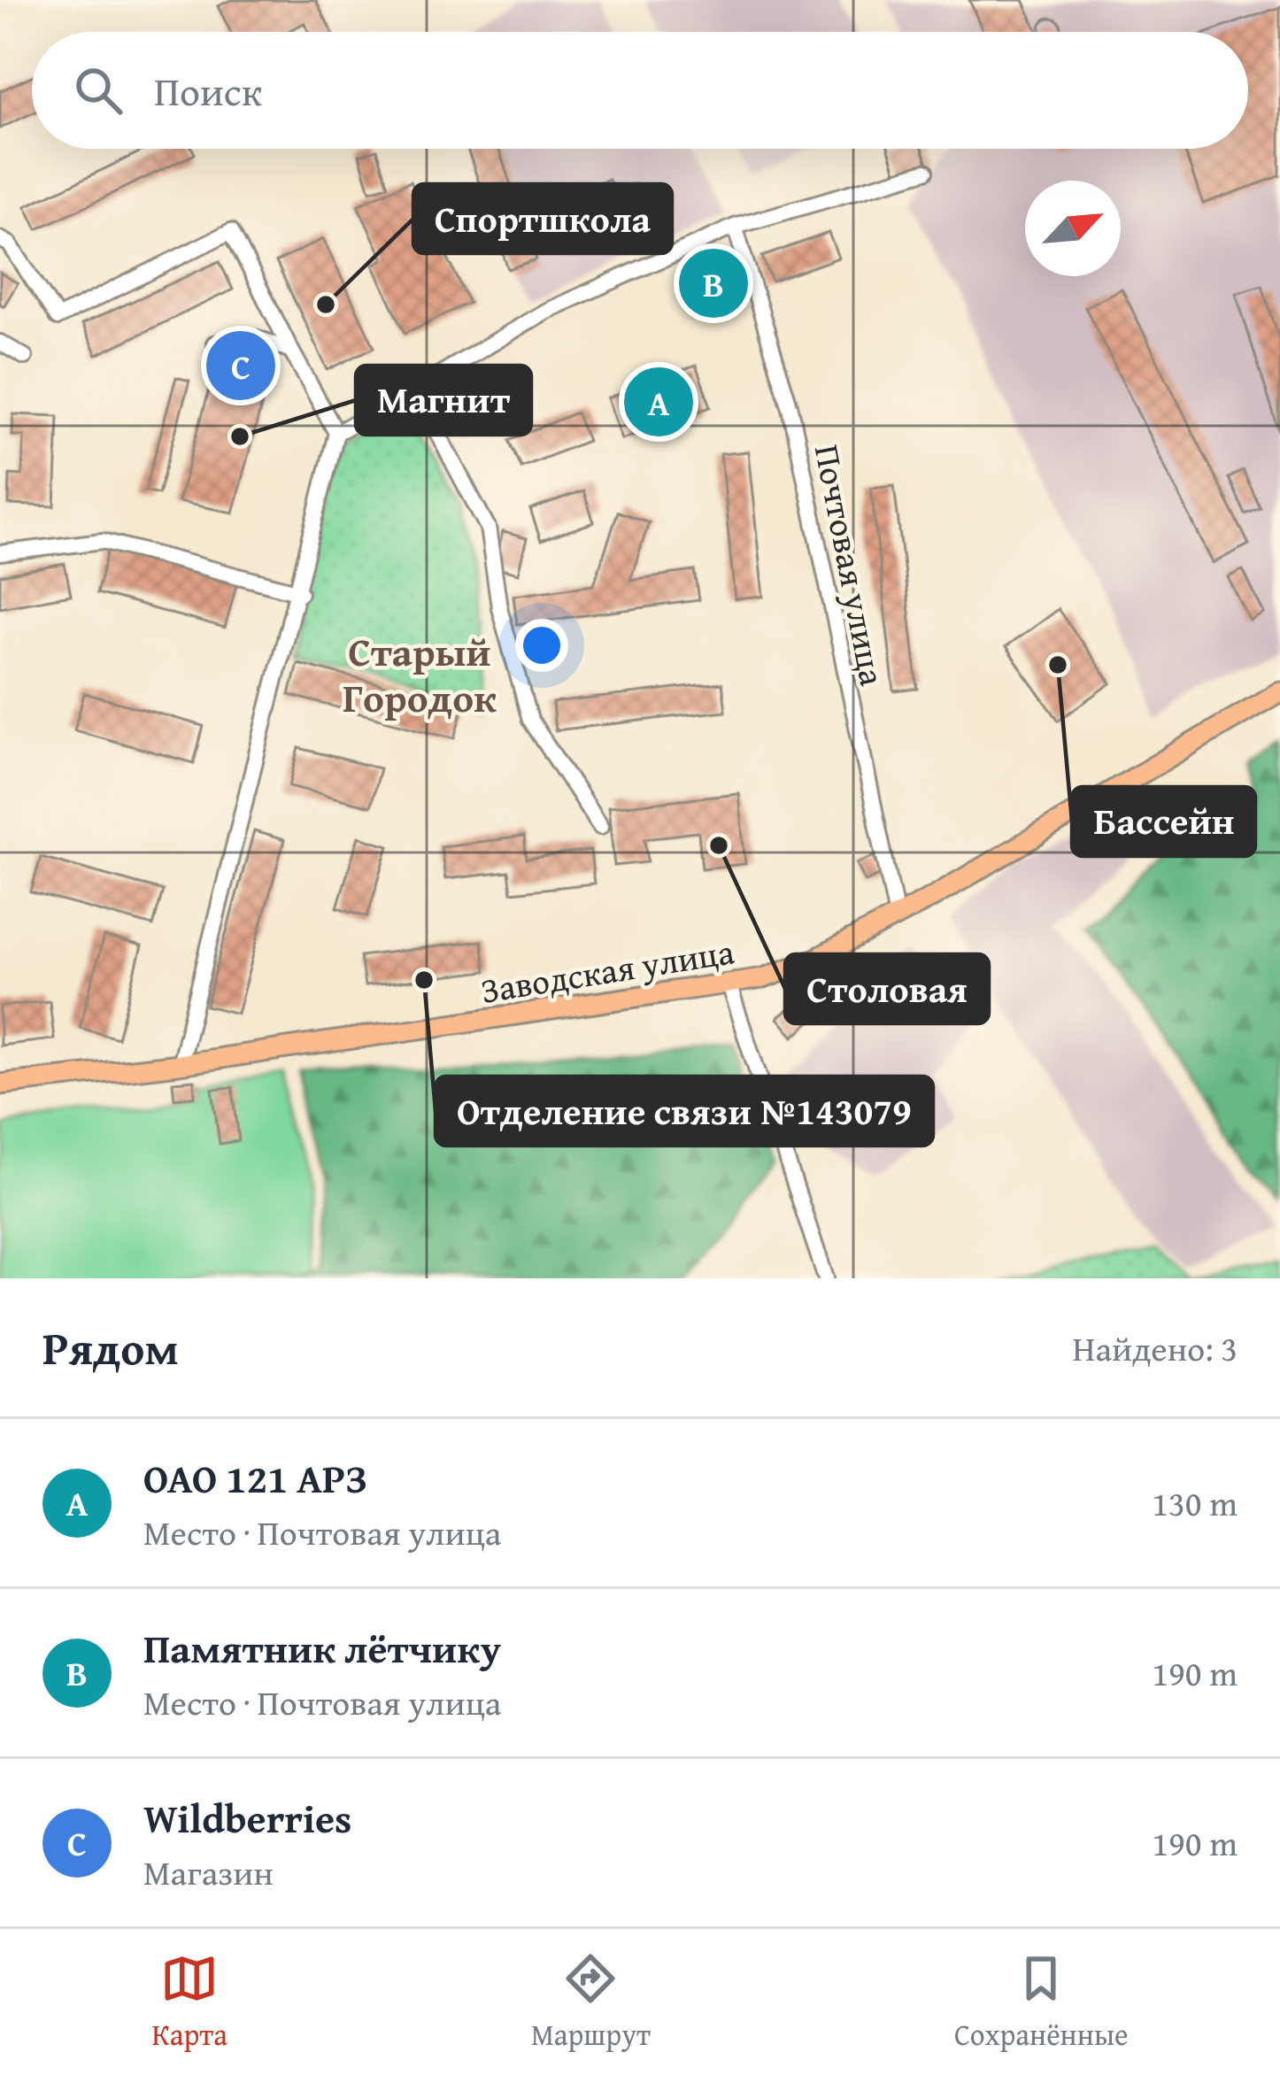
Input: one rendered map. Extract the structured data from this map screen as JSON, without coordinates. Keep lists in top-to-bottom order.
{
  "streets": {
    "main road": ["Заводская улица"],
    "street": ["Почтовая улица"]
  },
  "crossings": [
    ["Почтовая улица", "Заводская улица"]
  ],
  "districts": ["Старый Городок"],
  "places": [
    "Спортшкола",
    "Магнит",
    "Бассейн",
    "Столовая",
    "Отделение связи №143079"
  ],
  "north": "top right",
  "page": {
    "search": "Поиск",
    "pins": ["B", "C", "A"],
    "heading": ["Рядом", "Найдено: 3"],
    "list": [
      {
        "mark": "A",
        "name": "OAO 121 АРЗ",
        "note": "Место · Почтовая улица",
        "value": "130 m"
      },
      {
        "mark": "B",
        "name": "Памятник лётчику",
        "note": "Место · Почтовая улица",
        "value": "190 m"
      },
      {
        "mark": "C",
        "name": "Wildberries",
        "note": "Магазин",
        "value": "190 m"
      }
    ],
    "nav": ["Карта", "Маршрут", "Сохранённые"]
  }
}
